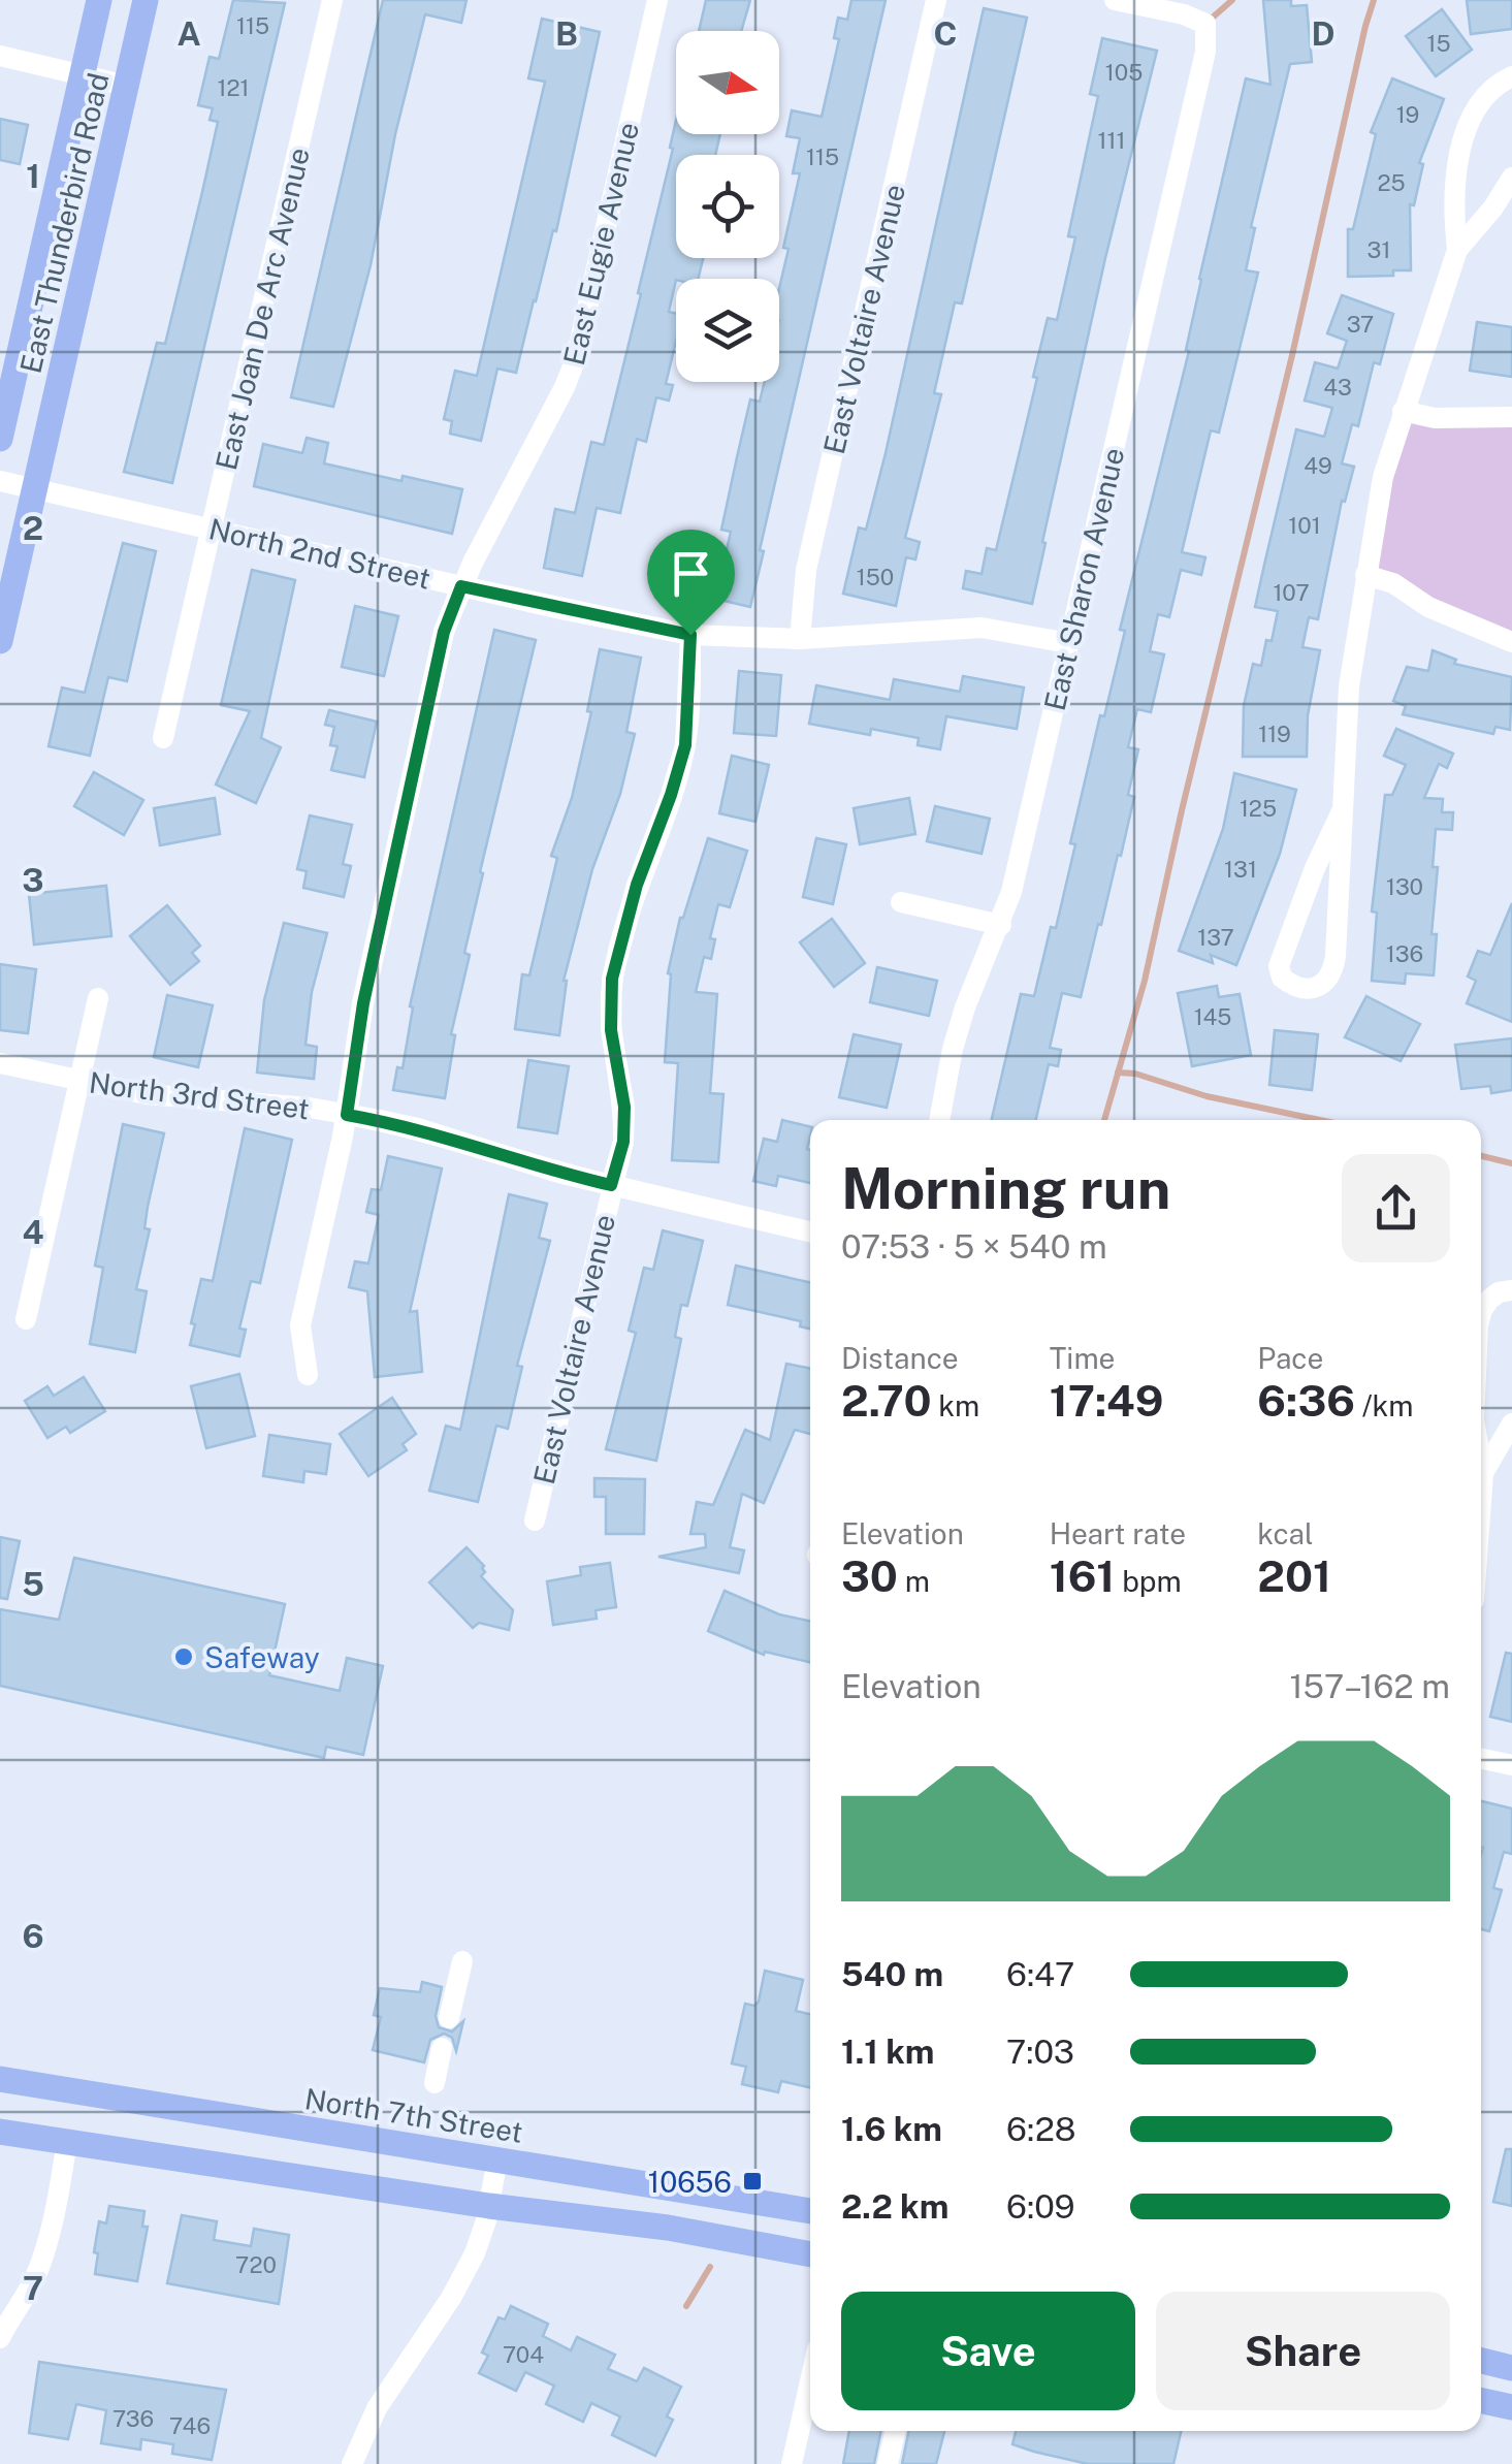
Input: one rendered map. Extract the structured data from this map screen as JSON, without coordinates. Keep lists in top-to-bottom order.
{
  "streets": {
    "main road": ["East Thunderbird Road", "North 7th Street"],
    "street": [
      "East Eugie Avenue",
      "East Joan De Arc Avenue",
      "East Voltaire Avenue",
      "North 2nd Street",
      "East Sharon Avenue",
      "North 3rd Street"
    ]
  },
  "crossings": [
    ["East Thunderbird Road", "North 2nd Street"],
    ["East Eugie Avenue", "North 2nd Street"],
    ["East Eugie Avenue", "North 3rd Street"],
    ["East Joan De Arc Avenue", "North 2nd Street"],
    ["East Voltaire Avenue", "North 2nd Street"],
    ["East Voltaire Avenue", "North 3rd Street"],
    ["North 2nd Street", "East Sharon Avenue"]
  ],
  "places": {
    "other": ["Safeway"],
    "transit": ["10656"]
  },
  "house_numbers": [
    "115",
    "15",
    "105",
    "121",
    "19",
    "111",
    "115",
    "25",
    "31",
    "37",
    "43",
    "49",
    "101",
    "150",
    "107",
    "119",
    "125",
    "131",
    "130",
    "137",
    "136",
    "145",
    "720",
    "704",
    "736",
    "746"
  ],
  "north": "right",
  "page": {
    "heading": ["Morning run", "07:53 · 5 × 540 m"],
    "stats": [
      ["Distance", "2.70 km"],
      ["Time", "17:49"],
      ["Pace", "6:36 /km"],
      ["Elevation", "30 m"],
      ["Heart rate", "161 bpm"],
      ["kcal", "201"]
    ],
    "chart": ["Elevation", "157–162 m"],
    "list": [
      {
        "name": "540 m",
        "note": "6:47"
      },
      {
        "name": "1.1 km",
        "note": "7:03"
      },
      {
        "name": "1.6 km",
        "note": "6:28"
      },
      {
        "name": "2.2 km",
        "note": "6:09"
      }
    ],
    "buttons": ["Save", "Share"]
  },
  "grid": {
    "columns": [
      "A",
      "B",
      "C",
      "D"
    ],
    "rows": [
      "1",
      "2",
      "3",
      "4",
      "5",
      "6",
      "7"
    ]
  }
}
